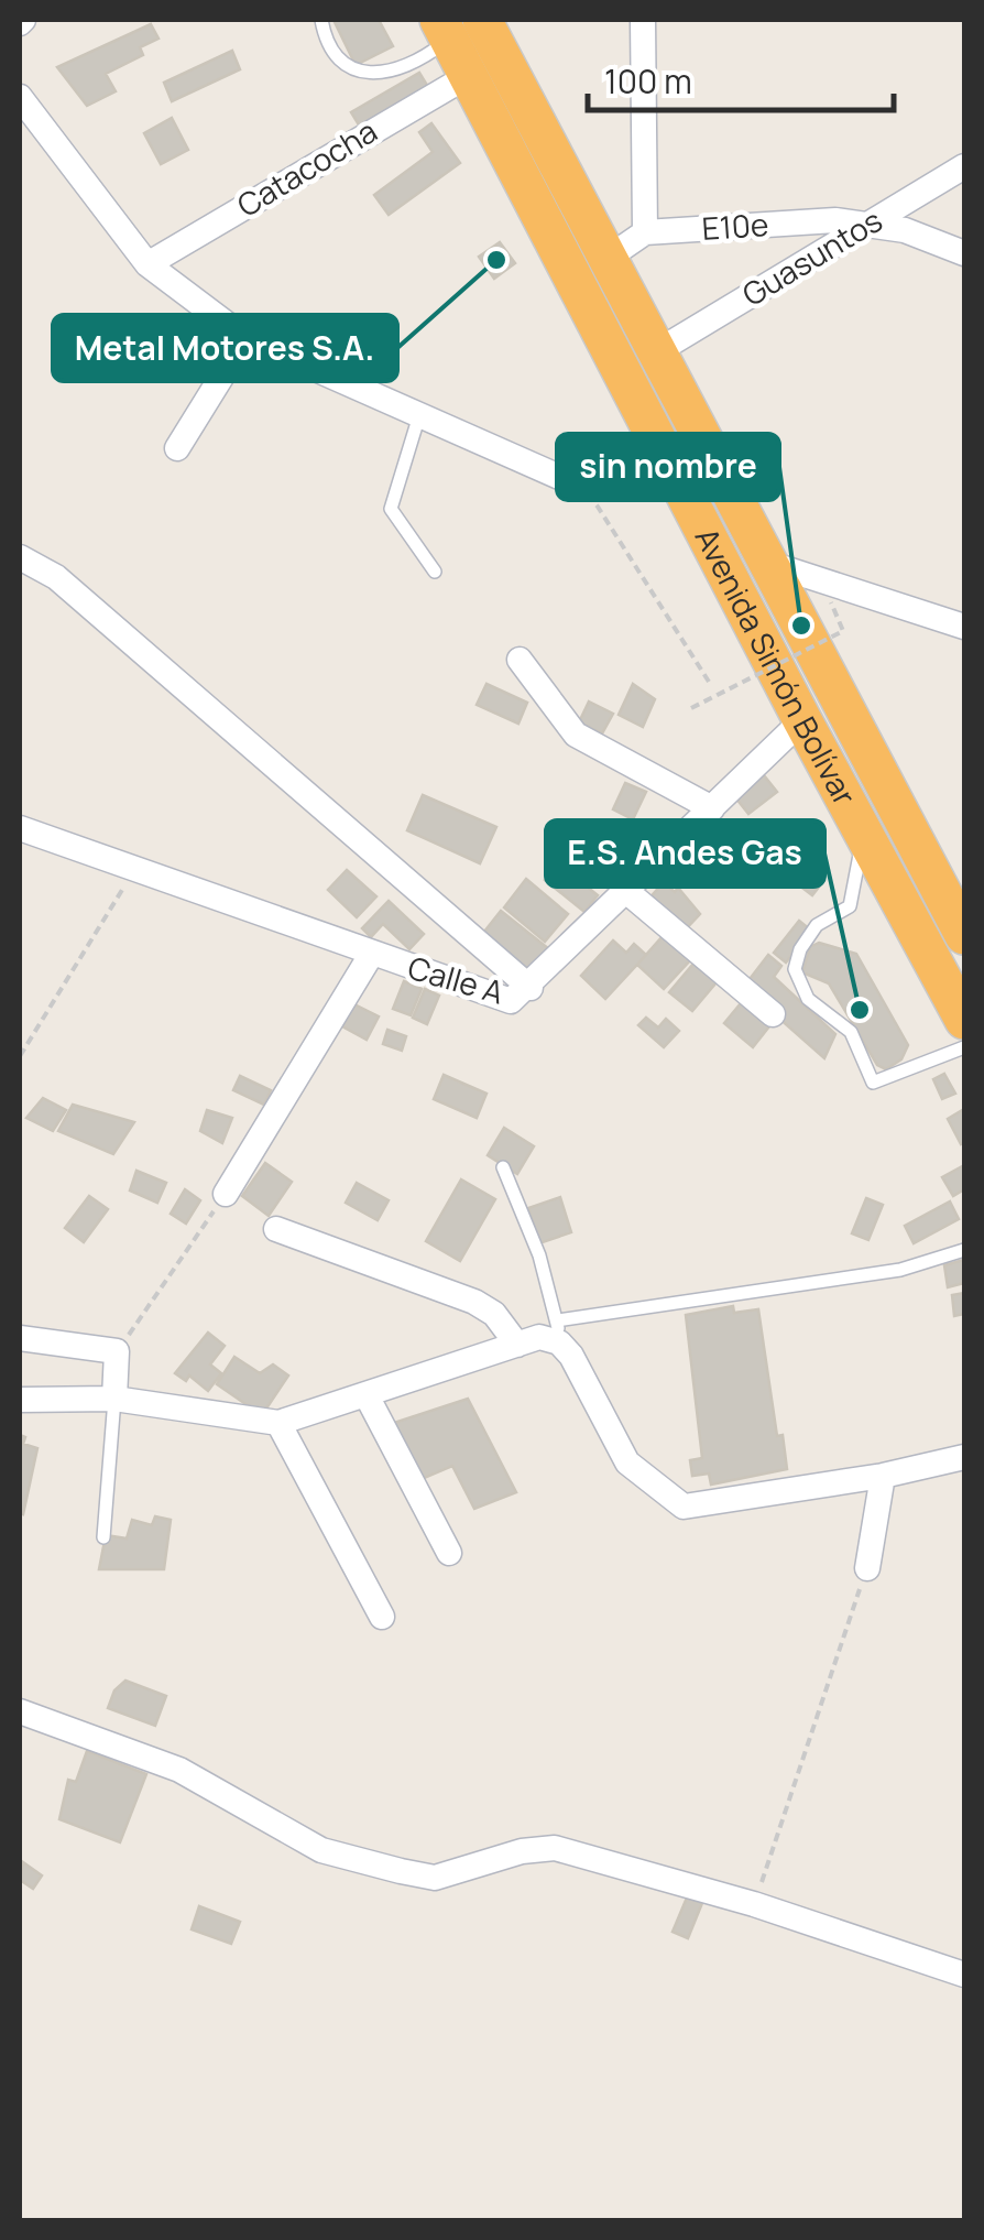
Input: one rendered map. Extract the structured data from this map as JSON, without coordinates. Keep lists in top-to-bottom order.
{
  "streets": {
    "highway": ["Avenida Simón Bolívar"],
    "street": [
      "Catacocha",
      "E10e",
      "Guasuntos",
      "Calle A"
    ]
  },
  "crossings": [
    ["Catacocha", "Avenida Simón Bolívar"],
    ["E10e", "Guasuntos"],
    ["E10e", "Avenida Simón Bolívar"],
    ["Guasuntos", "Avenida Simón Bolívar"],
    ["Avenida Simón Bolívar", "Calle A"]
  ],
  "places": ["Metal Motores S.A.", "sin nombre", "E.S. Andes Gas"],
  "scale_bar": "100 m"
}
